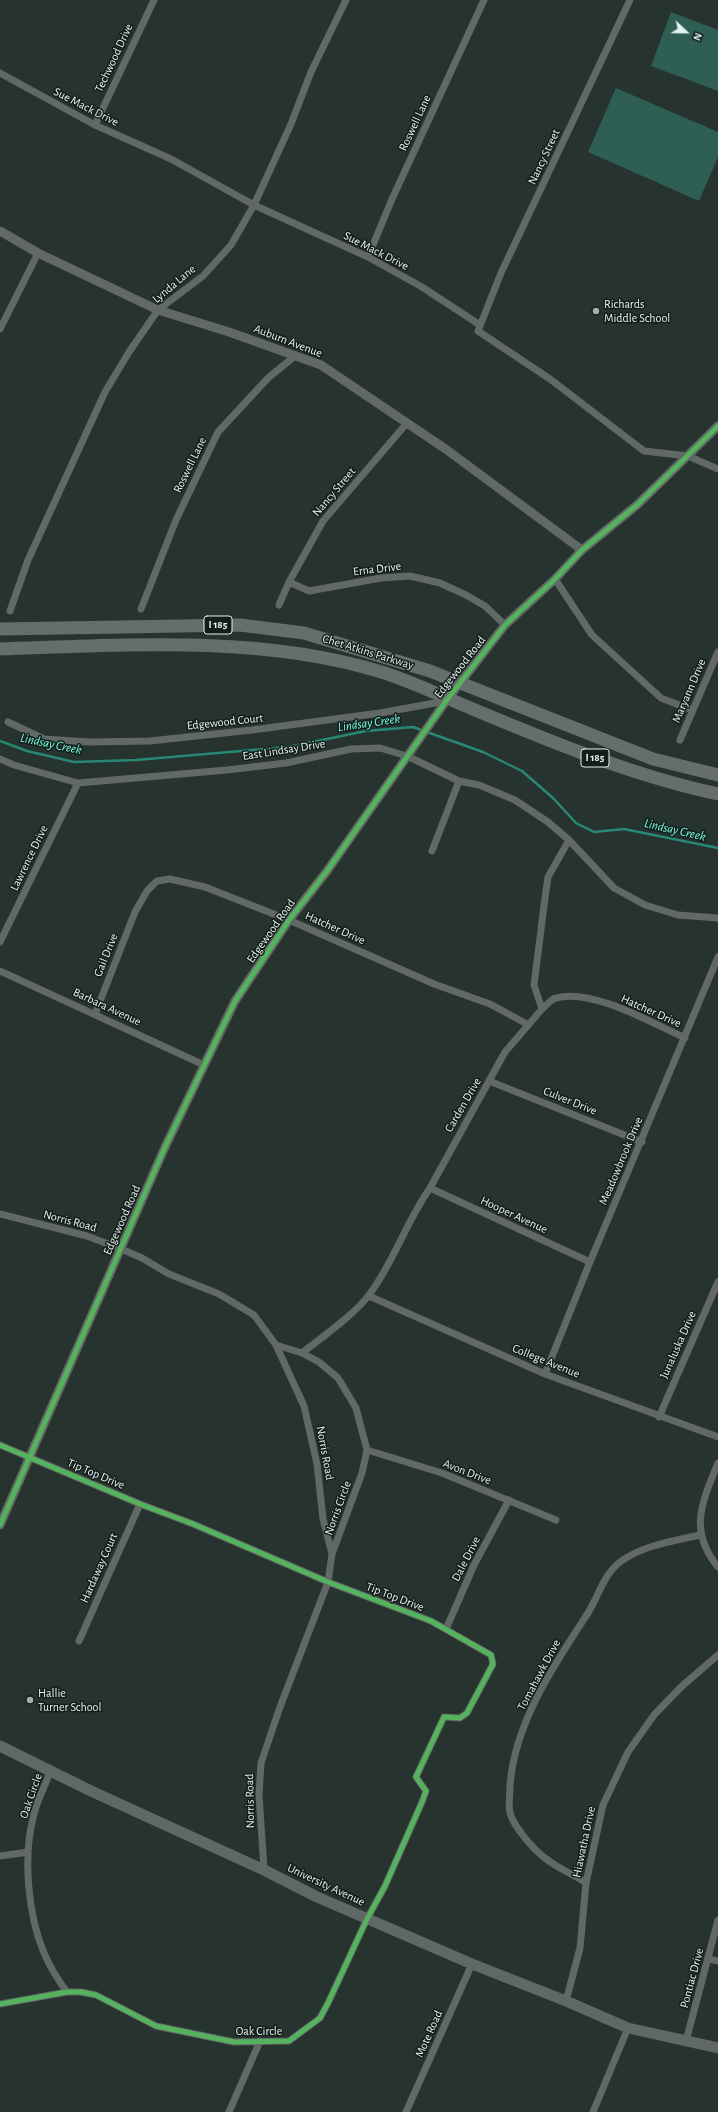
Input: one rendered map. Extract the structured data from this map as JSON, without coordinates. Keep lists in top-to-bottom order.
{
  "streets": {
    "highway": ["I 185", "Chet Atkins Parkway"],
    "main road": ["University Avenue"],
    "street": [
      "Techwood Drive",
      "Sue Mack Drive",
      "Roswell Lane",
      "Nancy Street",
      "Lynda Lane",
      "Auburn Avenue",
      "Erna Drive",
      "Edgewood Road",
      "Maryann Drive",
      "Edgewood Court",
      "East Lindsay Drive",
      "Lawrence Drive",
      "Hatcher Drive",
      "Gail Drive",
      "Barbara Avenue",
      "Culver Drive",
      "Carden Drive",
      "Meadowbrook Drive",
      "Hooper Avenue",
      "Norris Road",
      "Junaluska Drive",
      "College Avenue",
      "Avon Drive",
      "Tip Top Drive",
      "Norris Circle",
      "Dale Drive",
      "Hardaway Court",
      "Tomahawk Drive",
      "Oak Circle",
      "Hiawatha Drive",
      "Pontiac Drive",
      "Mote Road"
    ]
  },
  "crossings": [
    ["Techwood Drive", "Sue Mack Drive"],
    ["Sue Mack Drive", "Roswell Lane"],
    ["Sue Mack Drive", "Nancy Street"],
    ["Sue Mack Drive", "Lynda Lane"],
    ["Sue Mack Drive", "Edgewood Road"],
    ["Roswell Lane", "Auburn Avenue"],
    ["Nancy Street", "Auburn Avenue"],
    ["Nancy Street", "Erna Drive"],
    ["Lynda Lane", "Auburn Avenue"],
    ["Auburn Avenue", "Edgewood Road"],
    ["Erna Drive", "Edgewood Road"],
    ["Edgewood Road", "Edgewood Court"],
    ["Edgewood Road", "East Lindsay Drive"],
    ["Edgewood Road", "Hatcher Drive"],
    ["Edgewood Road", "Barbara Avenue"],
    ["Edgewood Road", "Norris Road"],
    ["Edgewood Road", "Tip Top Drive"],
    ["East Lindsay Drive", "Lawrence Drive"],
    ["Hatcher Drive", "Gail Drive"],
    ["Hatcher Drive", "Carden Drive"],
    ["Hatcher Drive", "Meadowbrook Drive"],
    ["Gail Drive", "Barbara Avenue"],
    ["Culver Drive", "Carden Drive"],
    ["Culver Drive", "Meadowbrook Drive"],
    ["Carden Drive", "Hooper Avenue"],
    ["Carden Drive", "College Avenue"],
    ["Carden Drive", "Norris Circle"],
    ["Meadowbrook Drive", "Hooper Avenue"],
    ["Meadowbrook Drive", "College Avenue"],
    ["Norris Road", "Tip Top Drive"],
    ["Norris Road", "Norris Circle"],
    ["Norris Road", "University Avenue"],
    ["Junaluska Drive", "College Avenue"],
    ["Avon Drive", "Norris Circle"],
    ["Avon Drive", "Dale Drive"],
    ["Tip Top Drive", "Dale Drive"],
    ["Tip Top Drive", "Hardaway Court"],
    ["Tip Top Drive", "Oak Circle"],
    ["Tip Top Drive", "University Avenue"],
    ["Tomahawk Drive", "Hiawatha Drive"],
    ["Oak Circle", "University Avenue"],
    ["Hiawatha Drive", "University Avenue"],
    ["University Avenue", "Pontiac Drive"],
    ["University Avenue", "Mote Road"]
  ],
  "water": ["Lindsay Creek"],
  "places": ["Richards Middle School", "Hallie Turner School"],
  "north": "right"
}
